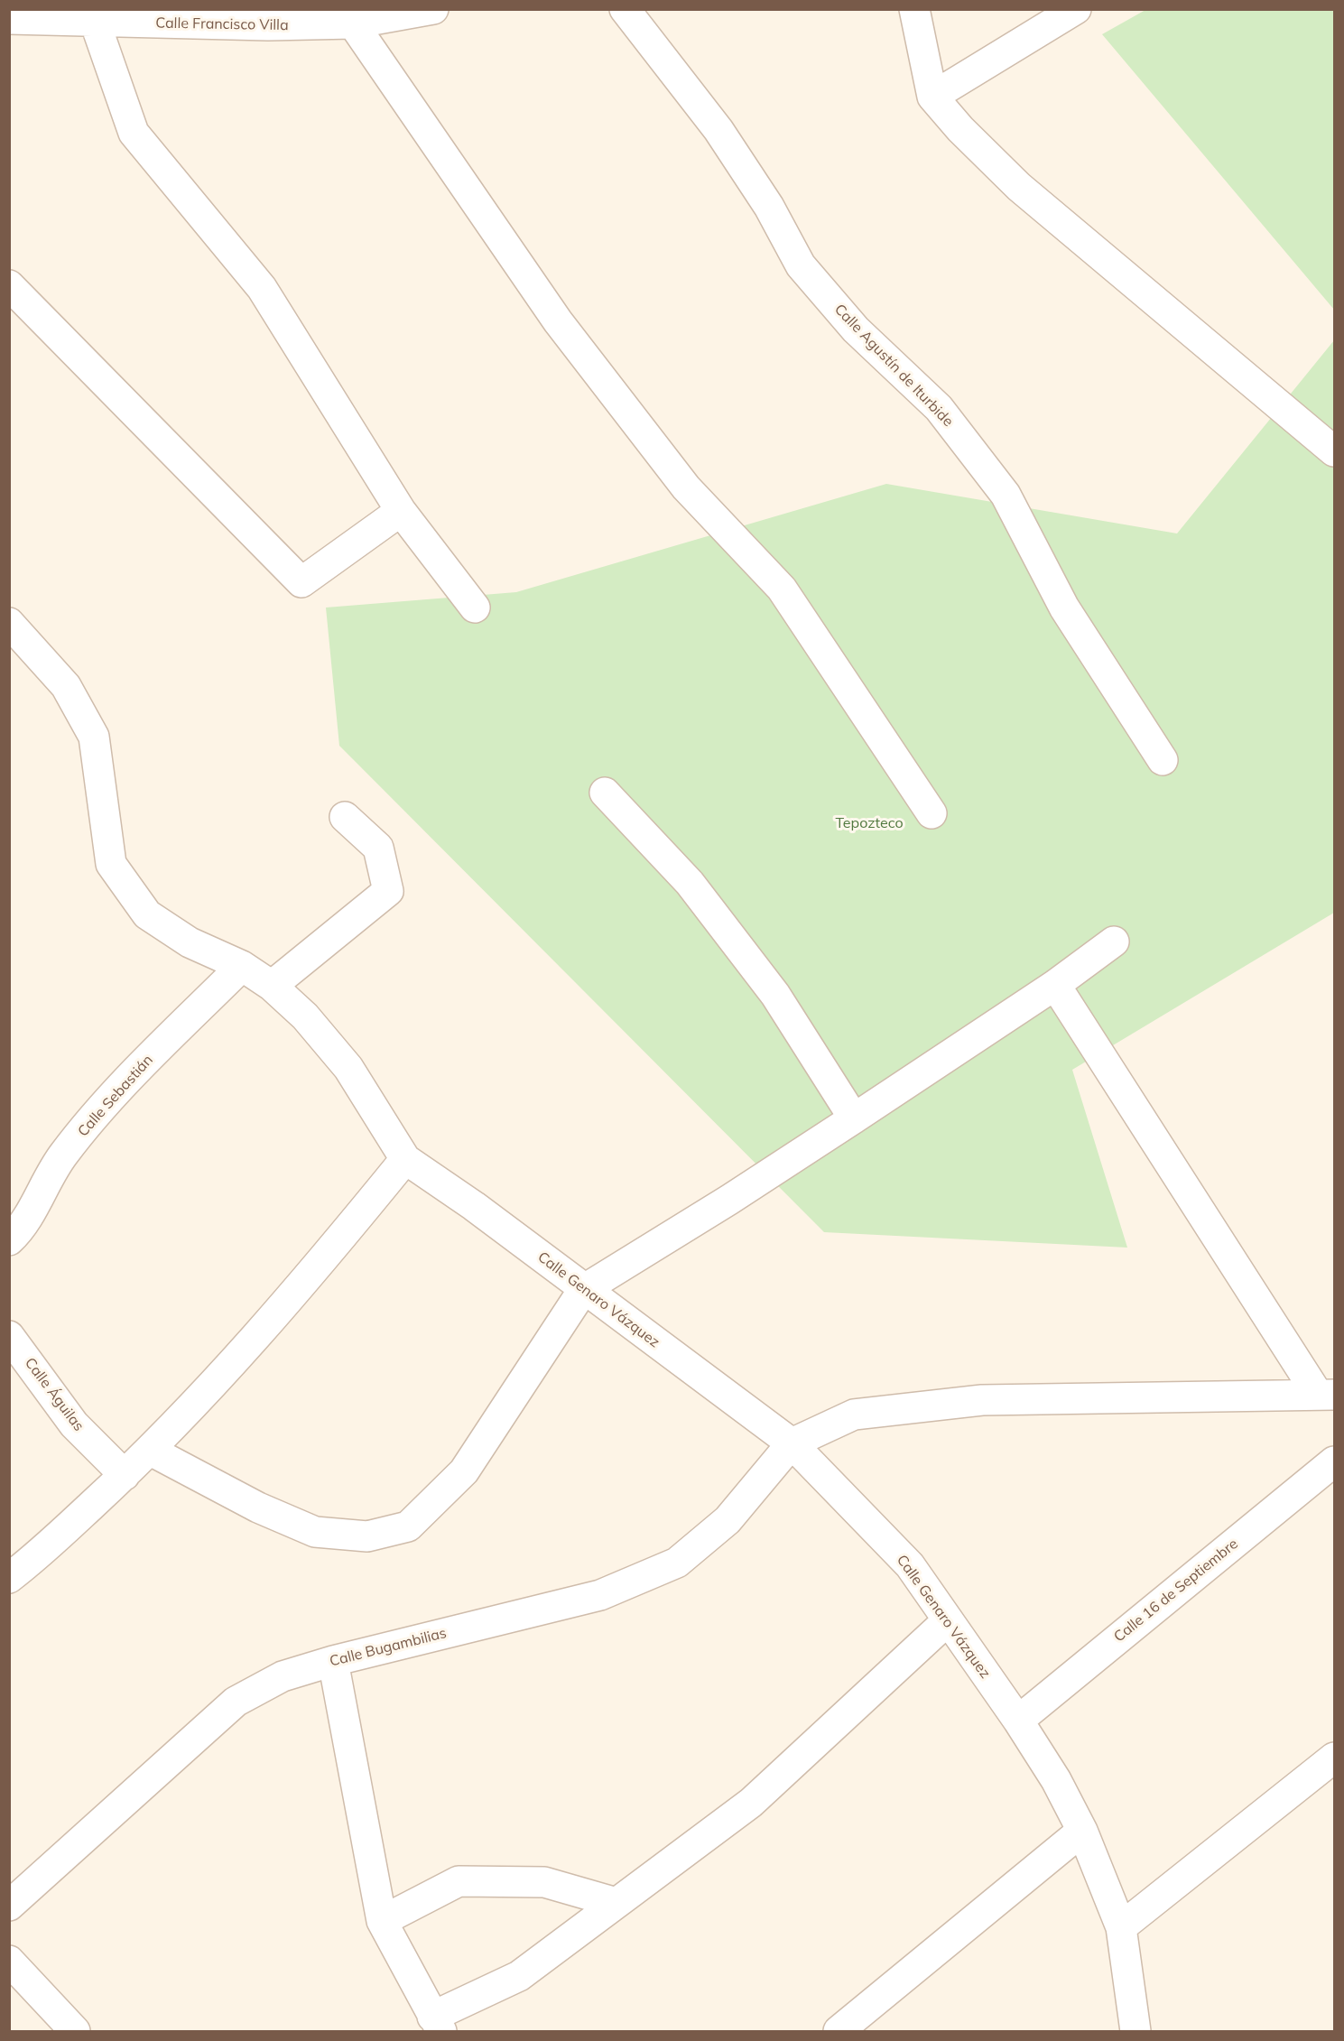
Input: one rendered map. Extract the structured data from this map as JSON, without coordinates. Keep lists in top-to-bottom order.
{
  "streets": {
    "street": [
      "Calle Francisco Villa",
      "Calle Agustín de Iturbide",
      "Calle Sebastián",
      "Calle Genaro Vázquez",
      "Calle Águilas",
      "Calle 16 de Septiembre",
      "Calle Bugambilias"
    ]
  },
  "crossings": [
    ["Calle Sebastián", "Calle Genaro Vázquez"],
    ["Calle Genaro Vázquez", "Calle 16 de Septiembre"],
    ["Calle Genaro Vázquez", "Calle Bugambilias"]
  ],
  "parks": ["Tepozteco"]
}
